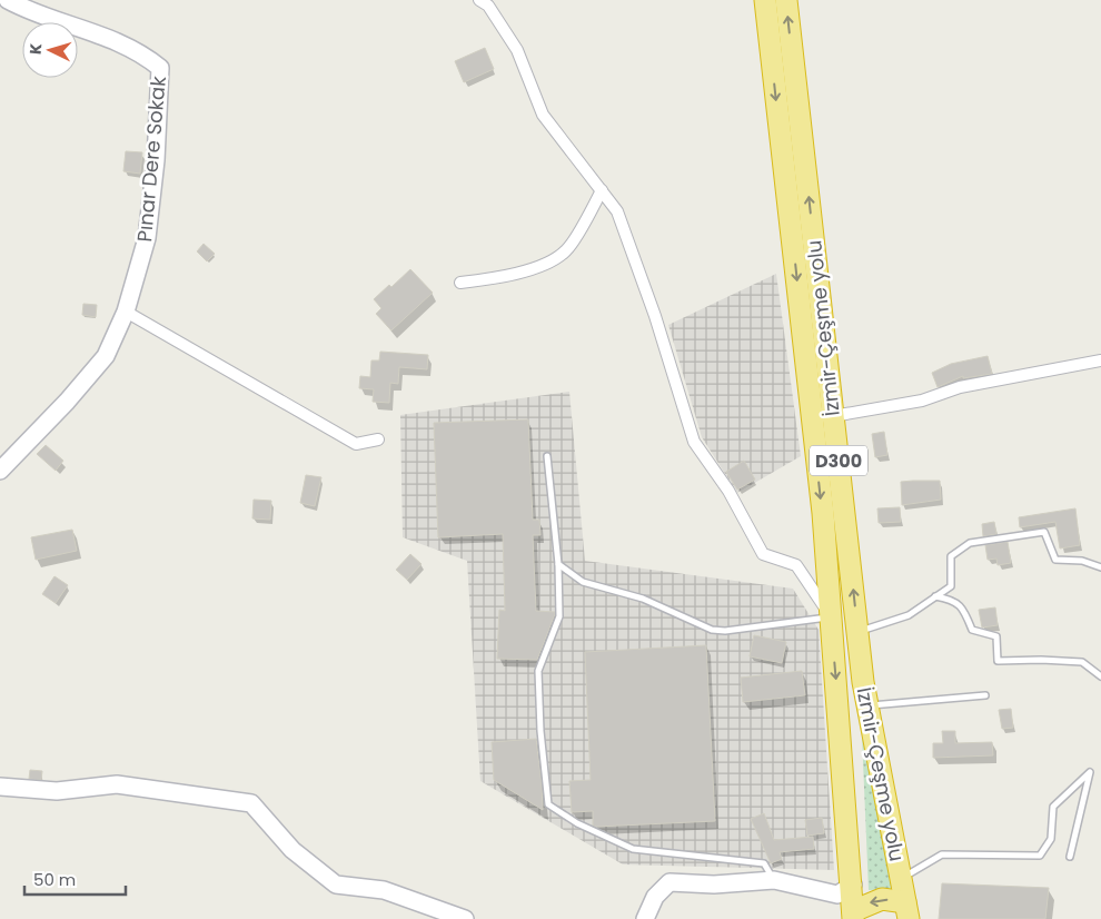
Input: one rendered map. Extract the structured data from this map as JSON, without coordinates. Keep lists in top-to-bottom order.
{
  "streets": {
    "highway": ["İzmir-Çeşme yolu", "D300"],
    "street": ["Pınar Dere Sokak"]
  },
  "scale_bar": "50 m",
  "north": "left"
}
